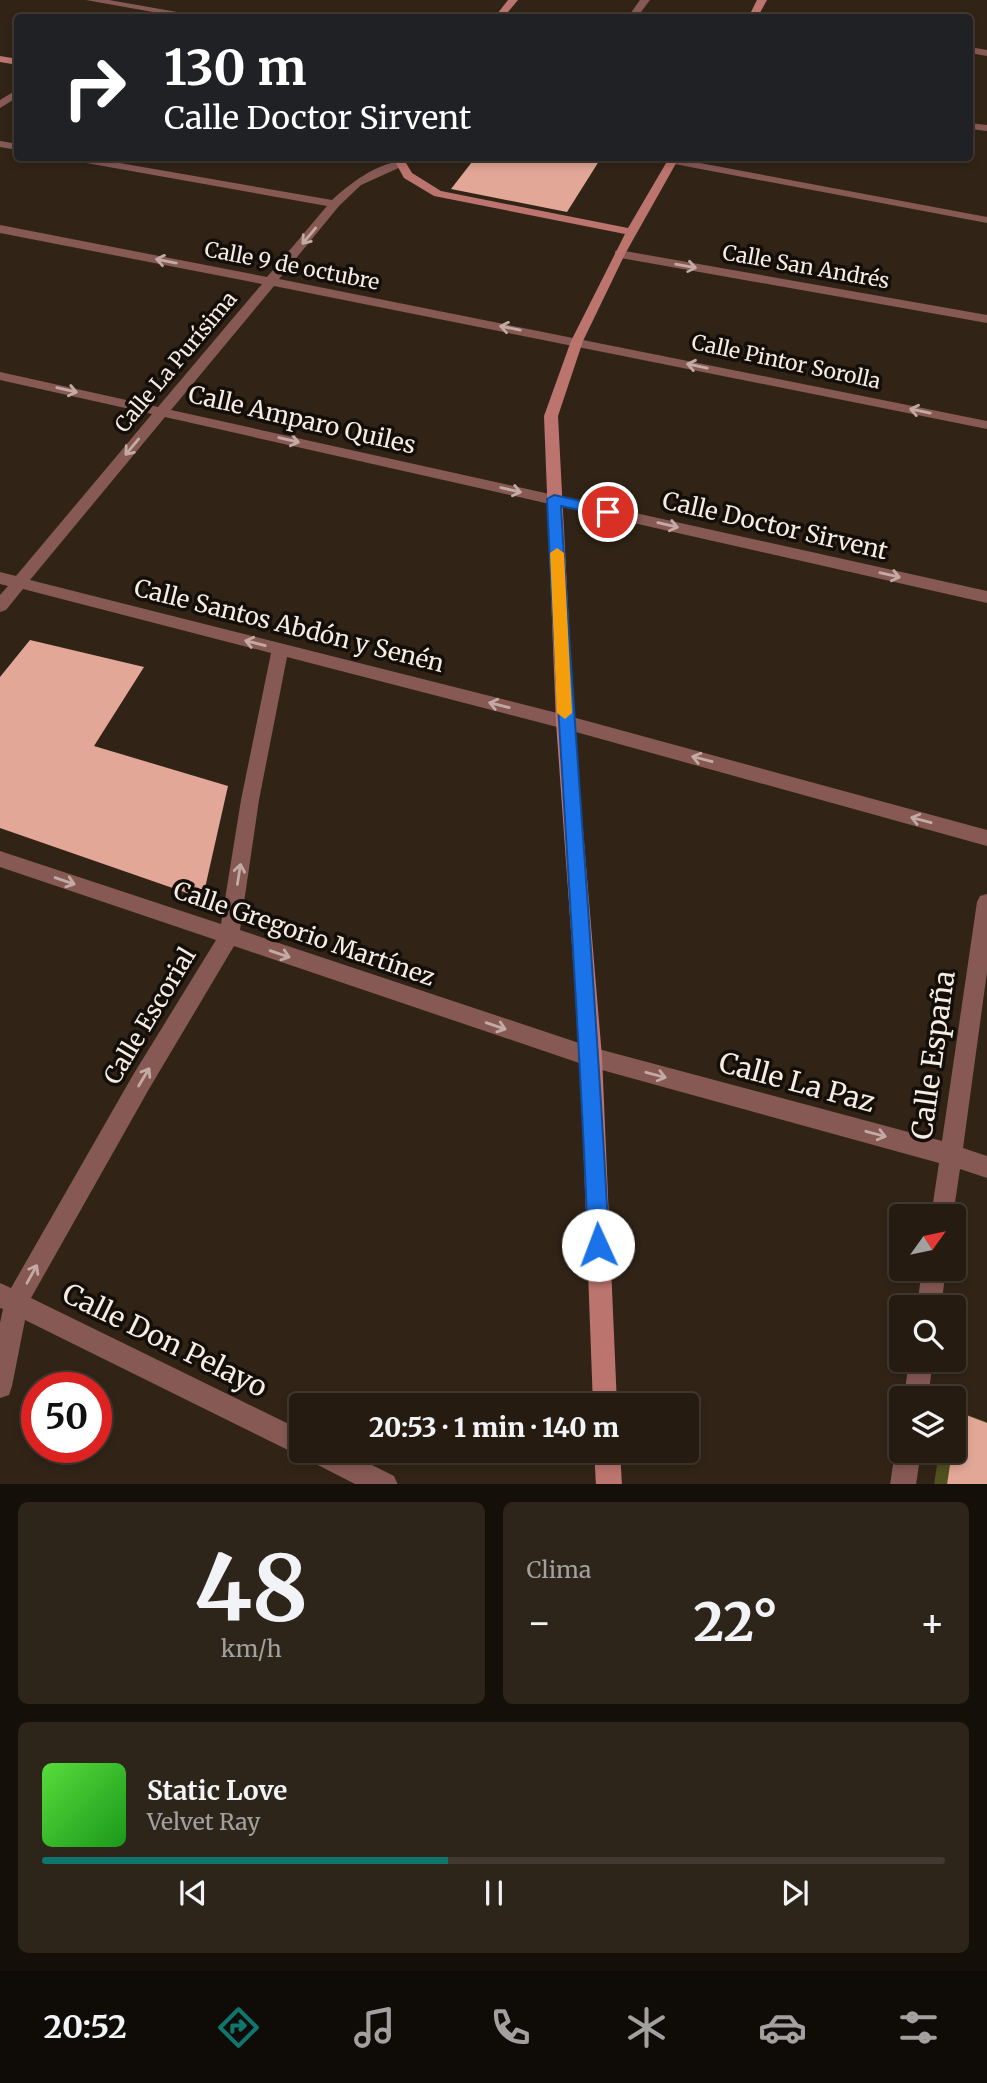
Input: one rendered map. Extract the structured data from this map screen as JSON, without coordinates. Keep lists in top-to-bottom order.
{
  "streets": {
    "street": [
      "Calle 9 de octubre",
      "Calle San Andrés",
      "Calle La Purísima",
      "Calle Pintor Sorolla",
      "Calle Amparo Quiles",
      "Calle Doctor Sirvent",
      "Calle Santos Abdón y Senén",
      "Calle Gregorio Martínez",
      "Calle Escorial",
      "Calle España",
      "Calle La Paz",
      "Calle Don Pelayo"
    ]
  },
  "crossings": [
    ["Calle 9 de octubre", "Calle La Purísima"],
    ["Calle 9 de octubre", "Calle Pintor Sorolla"],
    ["Calle La Purísima", "Calle Amparo Quiles"],
    ["Calle La Purísima", "Calle Santos Abdón y Senén"],
    ["Calle Amparo Quiles", "Calle Doctor Sirvent"],
    ["Calle Santos Abdón y Senén", "Calle Escorial"],
    ["Calle Gregorio Martínez", "Calle Escorial"],
    ["Calle Gregorio Martínez", "Calle La Paz"],
    ["Calle Escorial", "Calle Don Pelayo"],
    ["Calle España", "Calle La Paz"]
  ],
  "one_way": [
    "Calle La Purísima",
    "Calle Pintor Sorolla",
    "Calle Amparo Quiles",
    "Calle Doctor Sirvent",
    "Calle Santos Abdón y Senén",
    "Calle Gregorio Martínez",
    "Calle Escorial",
    "Calle La Paz"
  ],
  "north": "top right",
  "page": {
    "turn": ["130 m", "Calle Doctor Sirvent"],
    "limit": "50",
    "trip": "20:53 · 1 min · 140 m",
    "tile": [
      ["48", "km/h"],
      "Clima"
    ],
    "heat": ["−", "22°", "+"],
    "song": ["Static Love", "Velvet Ray"],
    "tabs": "20:52"
  }
}
